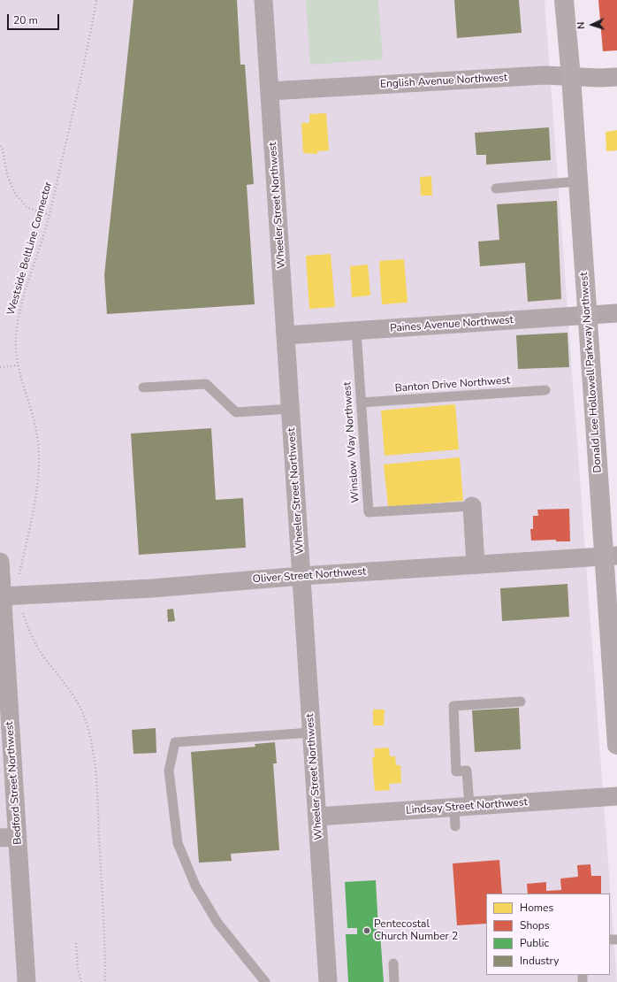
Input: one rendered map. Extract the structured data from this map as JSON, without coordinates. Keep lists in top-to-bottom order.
{
  "streets": {
    "main road": ["Donald Lee Hollowell Parkway Northwest"],
    "street": [
      "English Avenue Northwest",
      "Wheeler Street Northwest",
      "Paines Avenue Northwest",
      "Oliver Street Northwest",
      "Bedford Street Northwest",
      "Lindsay Street Northwest"
    ],
    "lane": ["Banton Drive Northwest", "Winslow Way Northwest"],
    "path": ["Westside BeltLine Connector"]
  },
  "crossings": [
    ["English Avenue Northwest", "Wheeler Street Northwest"],
    ["English Avenue Northwest", "Donald Lee Hollowell Parkway Northwest"],
    ["Wheeler Street Northwest", "Paines Avenue Northwest"],
    ["Wheeler Street Northwest", "Oliver Street Northwest"],
    ["Wheeler Street Northwest", "Lindsay Street Northwest"],
    ["Paines Avenue Northwest", "Donald Lee Hollowell Parkway Northwest"],
    ["Paines Avenue Northwest", "Winslow Way Northwest"],
    ["Donald Lee Hollowell Parkway Northwest", "Oliver Street Northwest"],
    ["Banton Drive Northwest", "Winslow Way Northwest"],
    ["Oliver Street Northwest", "Bedford Street Northwest"]
  ],
  "places": ["Pentecostal Church Number 2"],
  "legend": [
    "Homes",
    "Shops",
    "Public",
    "Industry"
  ],
  "scale_bar": "20 m",
  "north": "left"
}
